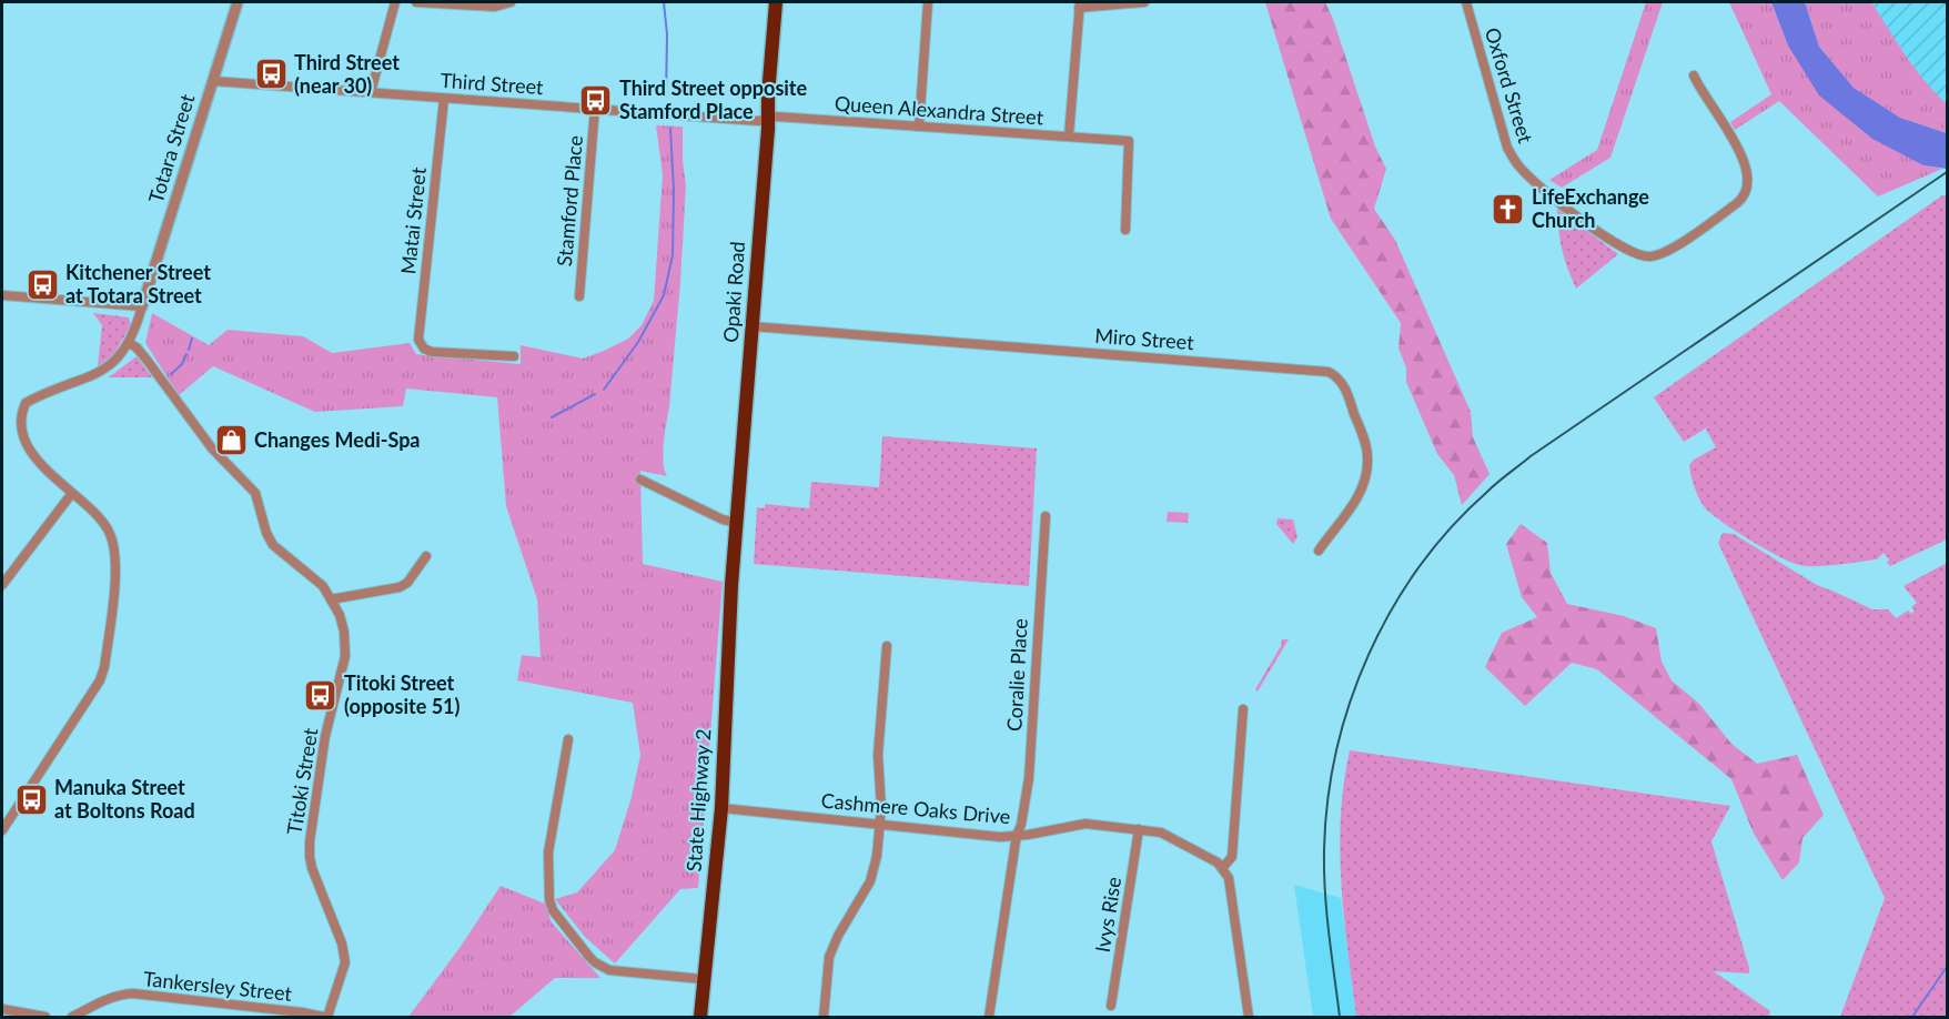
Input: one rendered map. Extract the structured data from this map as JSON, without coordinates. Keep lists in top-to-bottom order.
{
  "streets": {
    "highway": ["Opaki Road", "State Highway 2"],
    "street": [
      "Third Street",
      "Oxford Street",
      "Queen Alexandra Street",
      "Totara Street",
      "Stamford Place",
      "Matai Street",
      "Miro Street",
      "Coralie Place",
      "Titoki Street",
      "Cashmere Oaks Drive",
      "Ivys Rise",
      "Tankersley Street"
    ]
  },
  "crossings": [
    ["Third Street", "Queen Alexandra Street"],
    ["Third Street", "Totara Street"],
    ["Third Street", "Stamford Place"],
    ["Third Street", "Matai Street"],
    ["Third Street", "Opaki Road"],
    ["Queen Alexandra Street", "Opaki Road"],
    ["Opaki Road", "Miro Street"],
    ["Opaki Road", "State Highway 2"],
    ["Coralie Place", "Cashmere Oaks Drive"],
    ["Titoki Street", "Tankersley Street"],
    ["State Highway 2", "Cashmere Oaks Drive"],
    ["Cashmere Oaks Drive", "Ivys Rise"]
  ],
  "places": {
    "bus stop": [
      "Third Street (near 30)",
      "Third Street opposite Stamford Place",
      "Kitchener Street at Totara Street",
      "Titoki Street (opposite 51)",
      "Manuka Street at Boltons Road"
    ],
    "church": ["LifeExchange Church"],
    "shop": ["Changes Medi-Spa"]
  }
}
